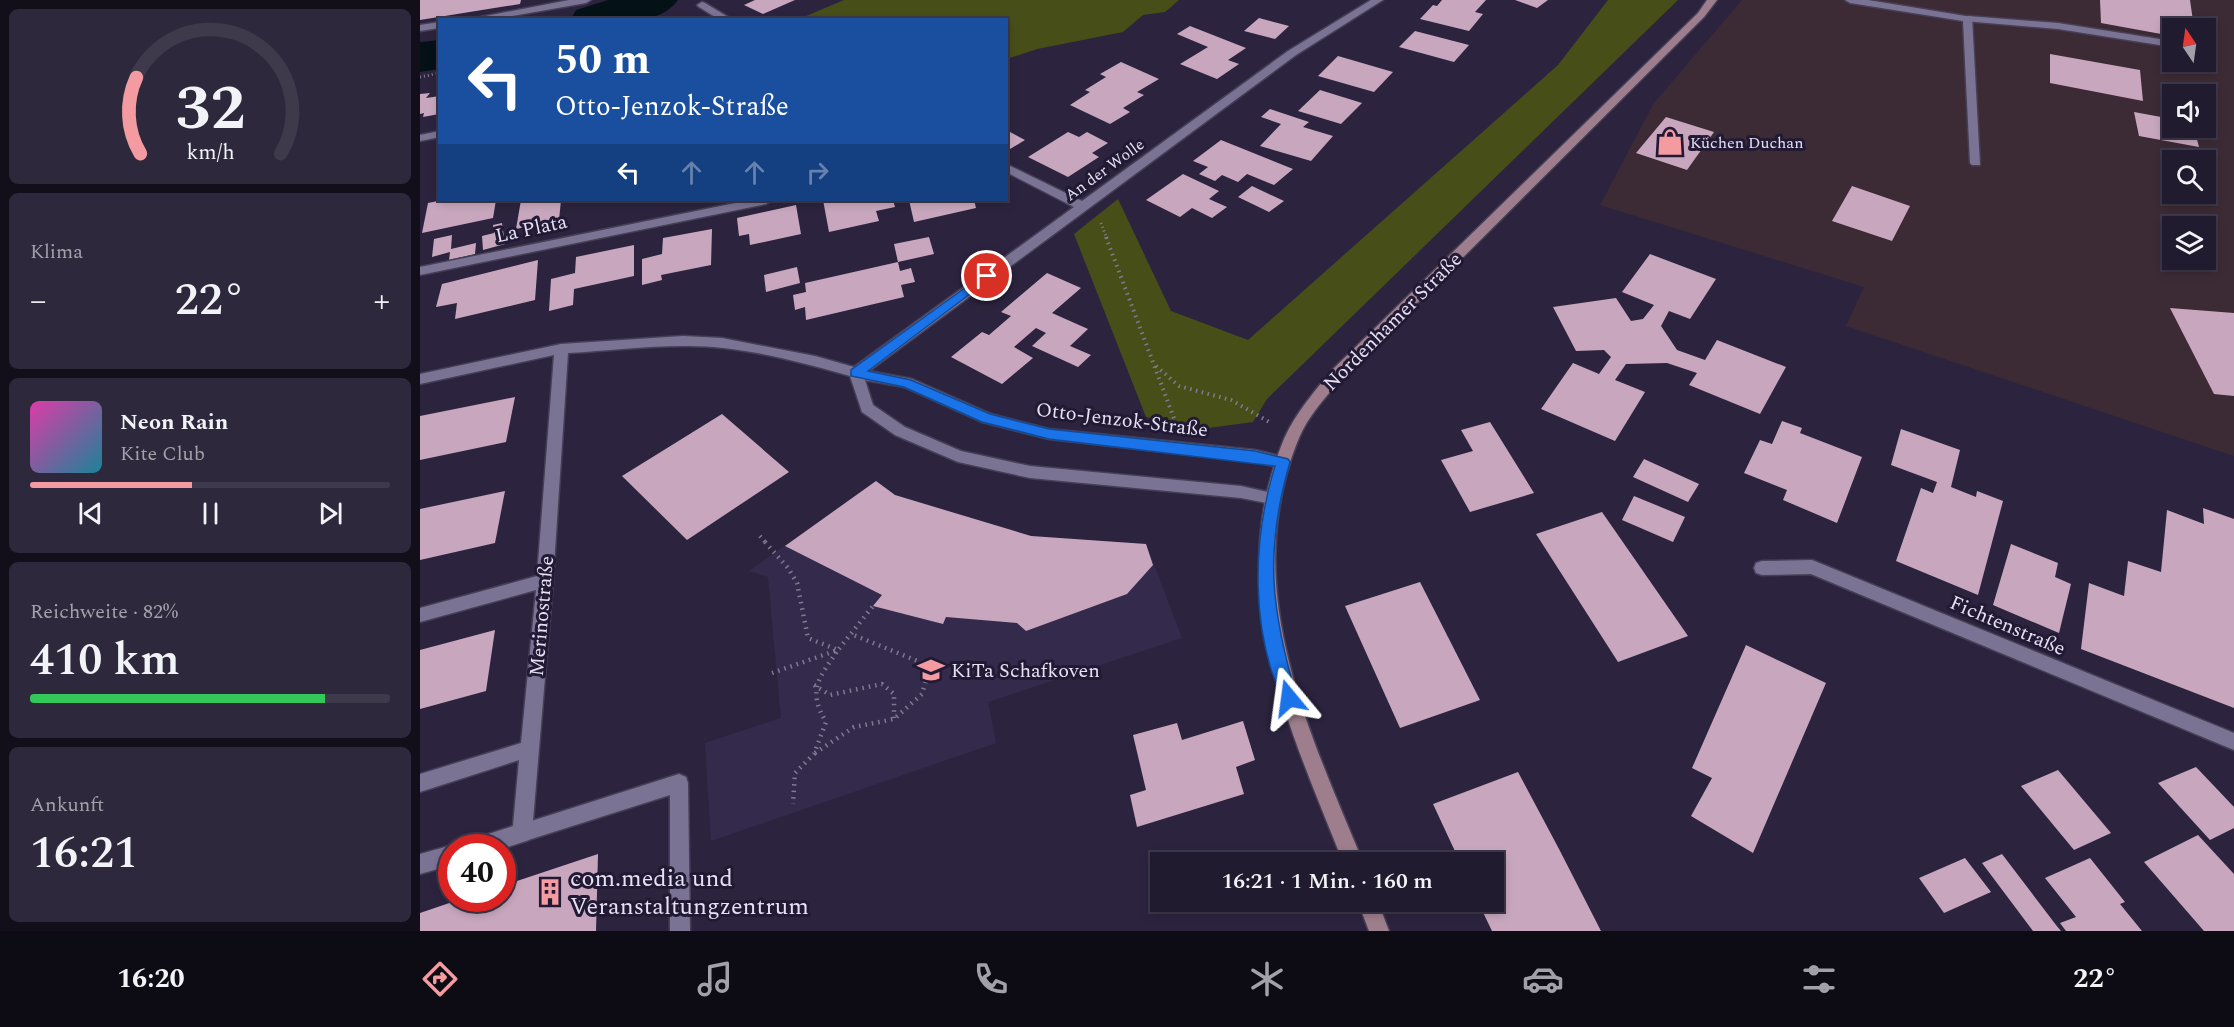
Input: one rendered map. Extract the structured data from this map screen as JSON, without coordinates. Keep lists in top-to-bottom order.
{
  "streets": {
    "street": [
      "An der Wolle",
      "La Plata",
      "Nordenhamer Straße",
      "Otto-Jenzok-Straße",
      "Merinostraße",
      "Fichtenstraße"
    ]
  },
  "crossings": [
    ["An der Wolle", "Otto-Jenzok-Straße"],
    ["Nordenhamer Straße", "Otto-Jenzok-Straße"],
    ["Otto-Jenzok-Straße", "Merinostraße"]
  ],
  "places": {
    "shop": ["Küchen Duchan"],
    "school or university": ["KiTa Schafkoven"],
    "building": ["com.media und Veranstaltungzentrum"]
  },
  "north": "top",
  "page": {
    "turn": ["50 m", "Otto-Jenzok-Straße"],
    "tile": [
      "Klima",
      ["Reichweite · 82%", "410 km"],
      ["Ankunft", "16:21"]
    ],
    "heat": ["−", "22°", "+"],
    "song": ["Neon Rain", "Kite Club"],
    "limit": "40",
    "trip": "16:21 · 1 Min. · 160 m",
    "tabs": ["16:20", "22°"],
    "gauge": ["32", "km/h"]
  }
}
